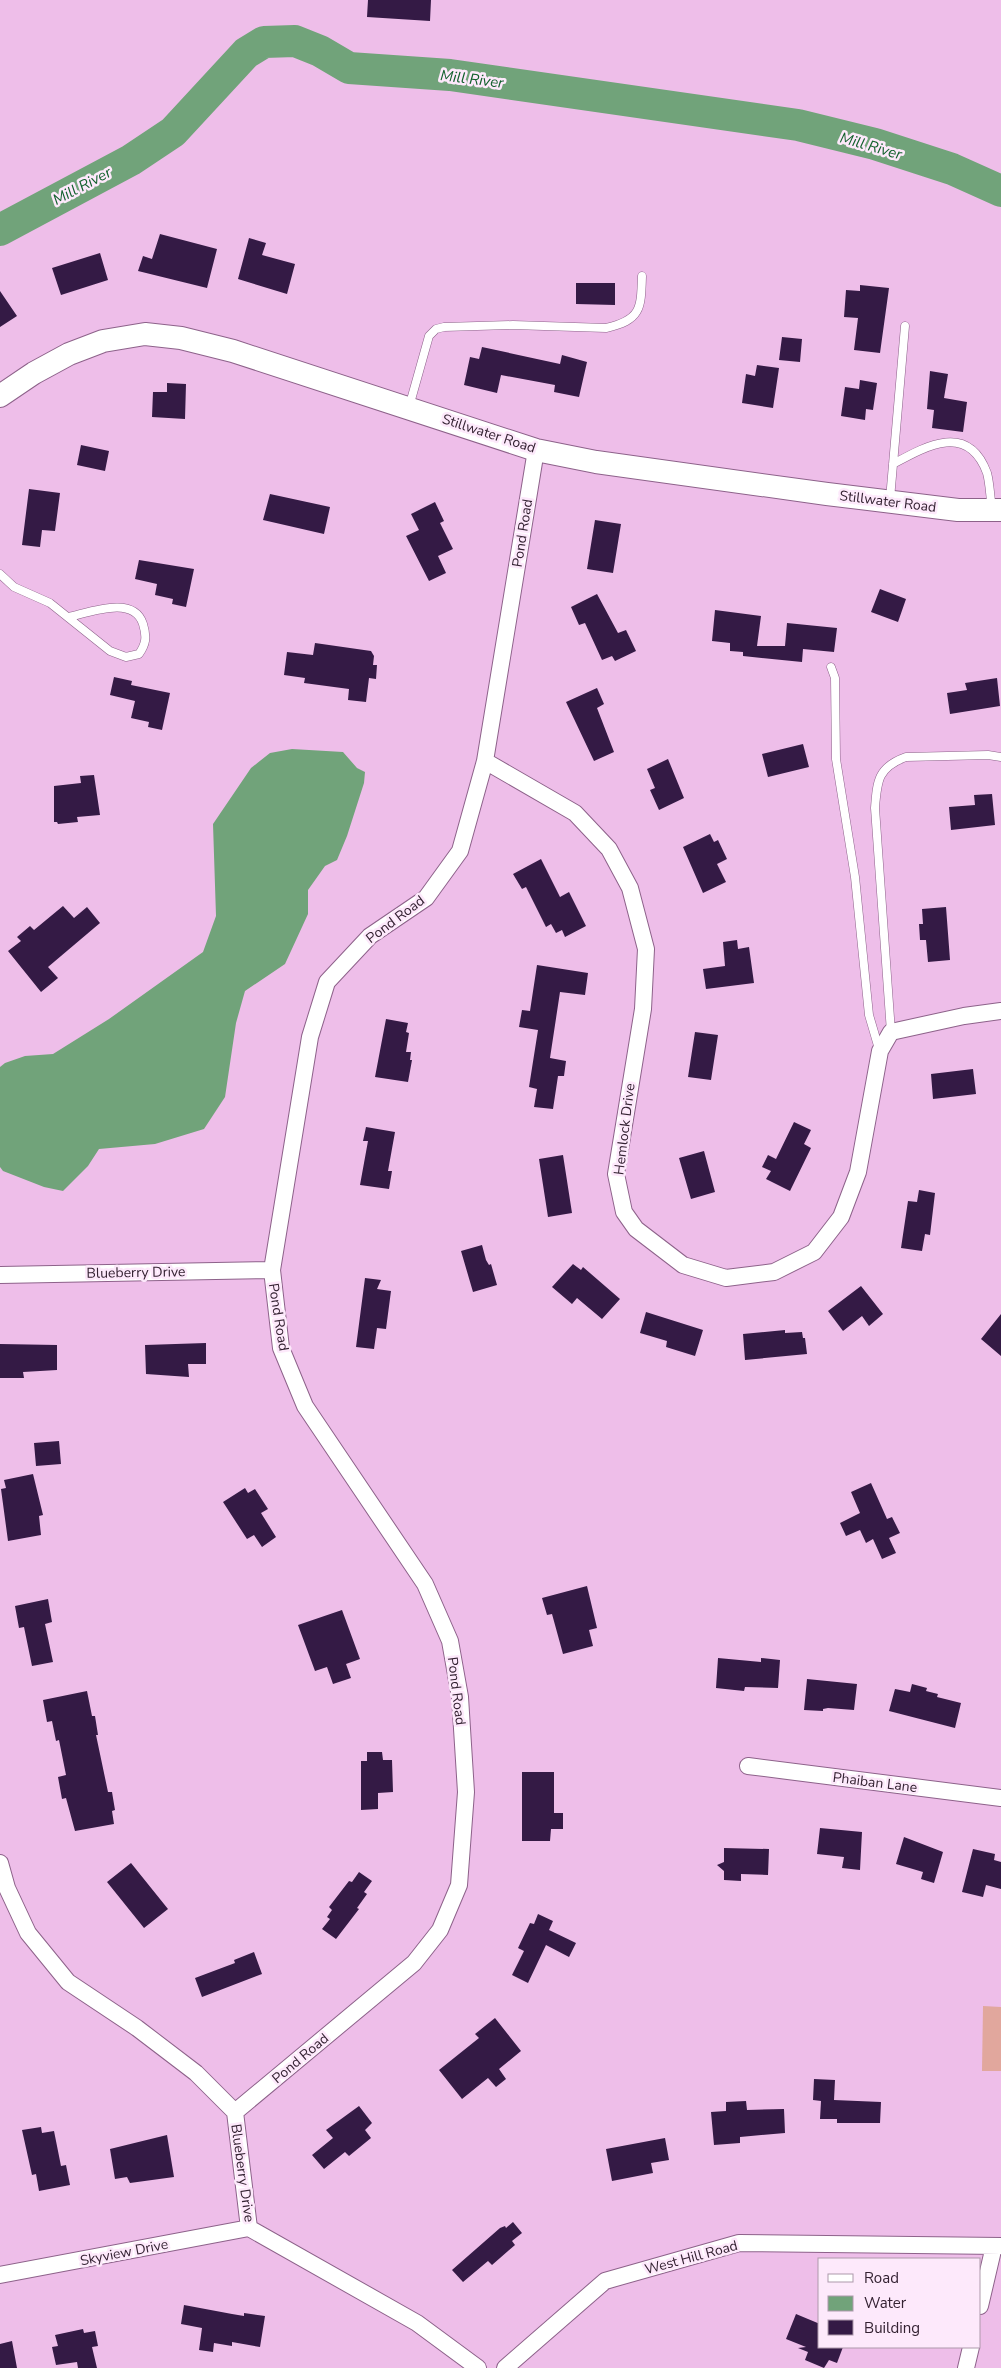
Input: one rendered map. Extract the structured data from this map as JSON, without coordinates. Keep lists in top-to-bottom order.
{
  "streets": {
    "main road": ["Stillwater Road"],
    "street": [
      "Pond Road",
      "Hemlock Drive",
      "Blueberry Drive",
      "Phaiban Lane",
      "Skyview Drive",
      "West Hill Road"
    ]
  },
  "crossings": [
    ["Stillwater Road", "Pond Road"],
    ["Pond Road", "Hemlock Drive"],
    ["Pond Road", "Blueberry Drive"],
    ["Blueberry Drive", "Skyview Drive"]
  ],
  "water": ["Mill River"],
  "legend": ["Road", "Water", "Building"]
}
